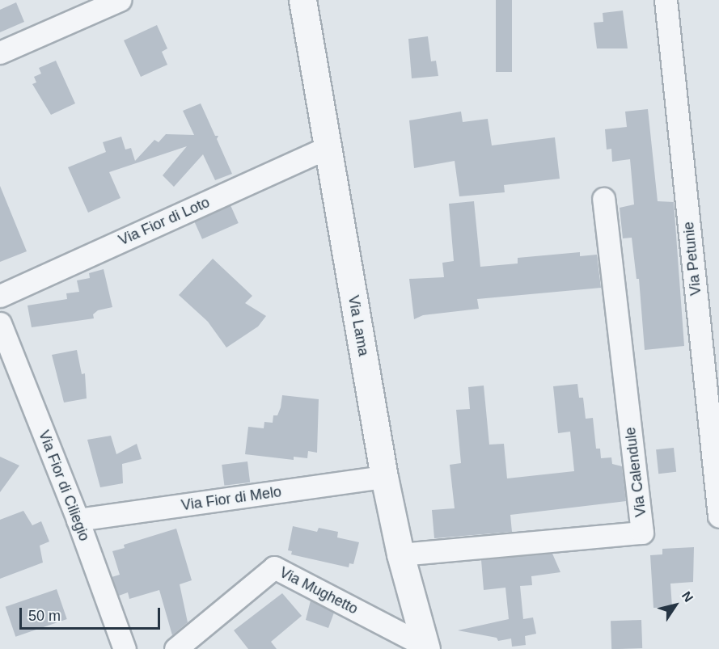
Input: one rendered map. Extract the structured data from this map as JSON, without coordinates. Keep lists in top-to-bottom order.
{
  "streets": {
    "street": [
      "Via Fior di Loto",
      "Via Petunie",
      "Via Lama",
      "Via Calendule",
      "Via Fior di Ciliegio",
      "Via Fior di Melo",
      "Via Mughetto"
    ]
  },
  "crossings": [
    ["Via Fior di Loto", "Via Lama"],
    ["Via Lama", "Via Calendule"],
    ["Via Lama", "Via Fior di Melo"],
    ["Via Lama", "Via Mughetto"],
    ["Via Fior di Ciliegio", "Via Fior di Melo"]
  ],
  "scale_bar": "50 m",
  "north": "top right"
}
